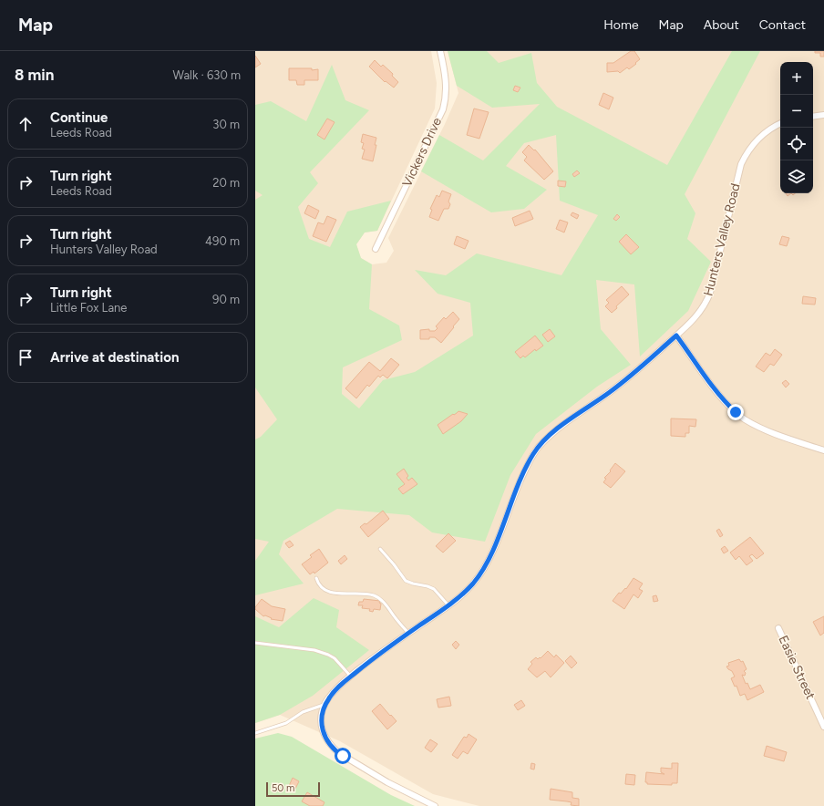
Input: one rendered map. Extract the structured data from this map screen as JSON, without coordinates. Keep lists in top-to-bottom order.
{
  "streets": {
    "street": ["Vickers Drive", "Hunters Valley Road", "Easie Street"]
  },
  "scale_bar": "50 m",
  "page": {
    "header": "Map",
    "nav": [
      "Home",
      "Map",
      "About",
      "Contact"
    ],
    "heading": ["8 min", "Walk · 630 m"],
    "map_buttons": ["+", "−"],
    "list": [
      ["Continue", "Leeds Road", "30 m"],
      ["Turn right", "Leeds Road", "20 m"],
      ["Turn right", "Hunters Valley Road", "490 m"],
      ["Turn right", "Little Fox Lane", "90 m"],
      "Arrive at destination"
    ],
    "scale": "50 m"
  }
}
